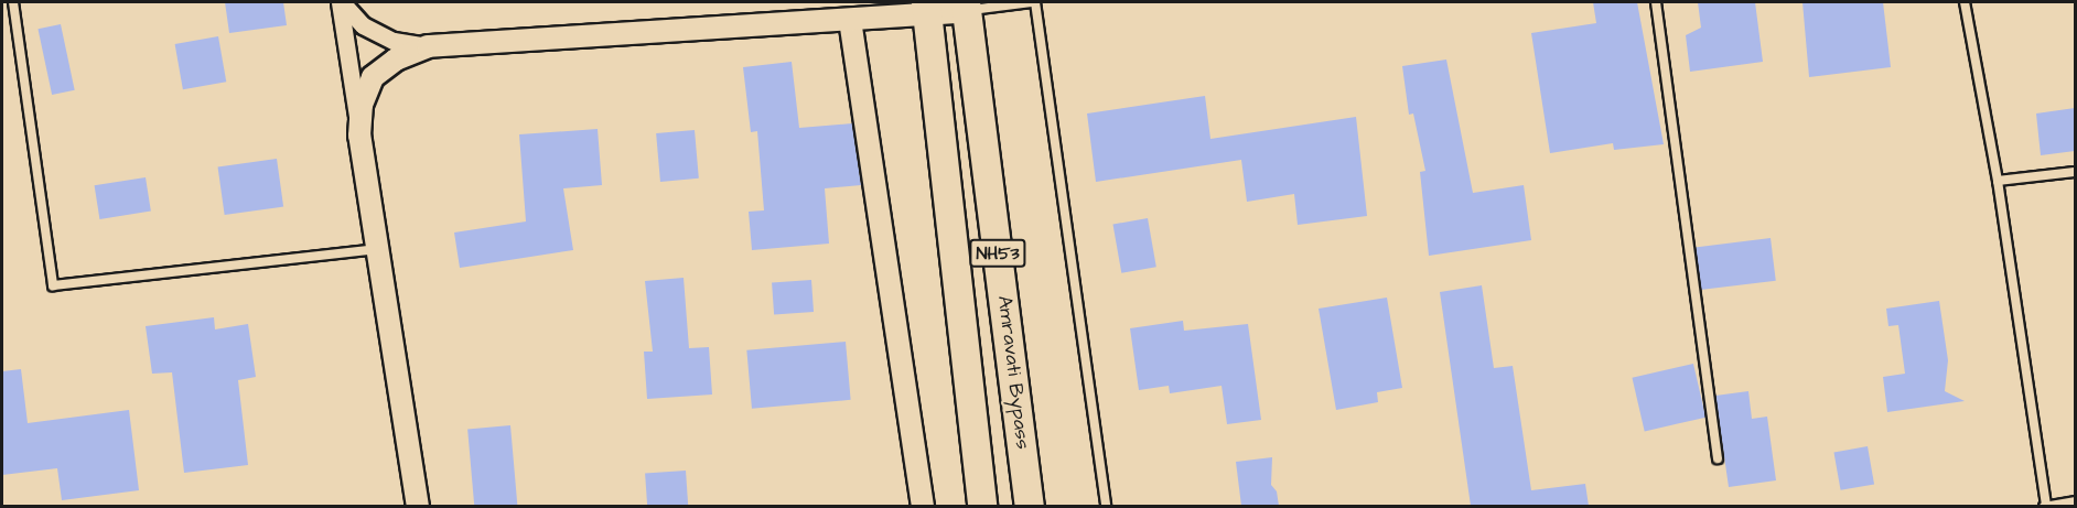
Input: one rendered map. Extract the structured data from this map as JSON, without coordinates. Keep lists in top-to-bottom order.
{
  "streets": {
    "highway": ["NH53", "Amravati Bypass"]
  }
}
